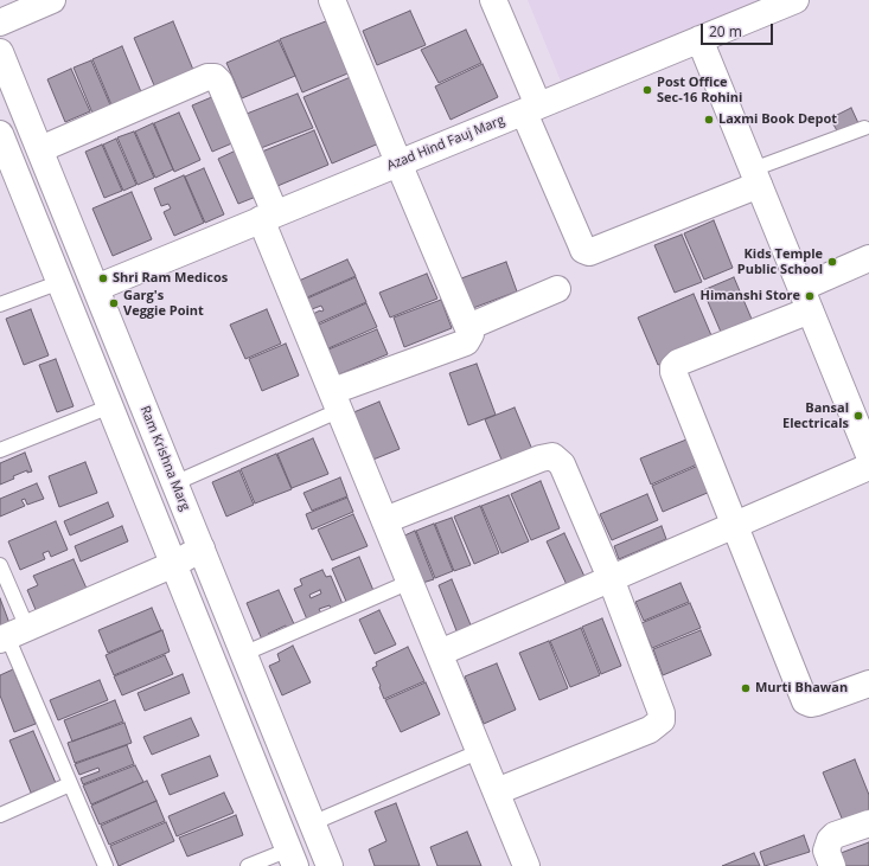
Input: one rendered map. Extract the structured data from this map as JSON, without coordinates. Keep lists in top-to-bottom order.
{
  "streets": {
    "street": ["Azad Hind Fauj Marg", "Ram Krishna Marg"]
  },
  "crossings": [
    ["Azad Hind Fauj Marg", "Ram Krishna Marg"]
  ],
  "places": [
    "Post Office Sec-16 Rohini",
    "Laxmi Book Depot",
    "Kids Temple Public School",
    "Shri Ram Medicos",
    "Himanshi Store",
    "Garg's Veggie Point",
    "Bansal Electricals",
    "Murti Bhawan"
  ],
  "scale_bar": "20 m"
}
